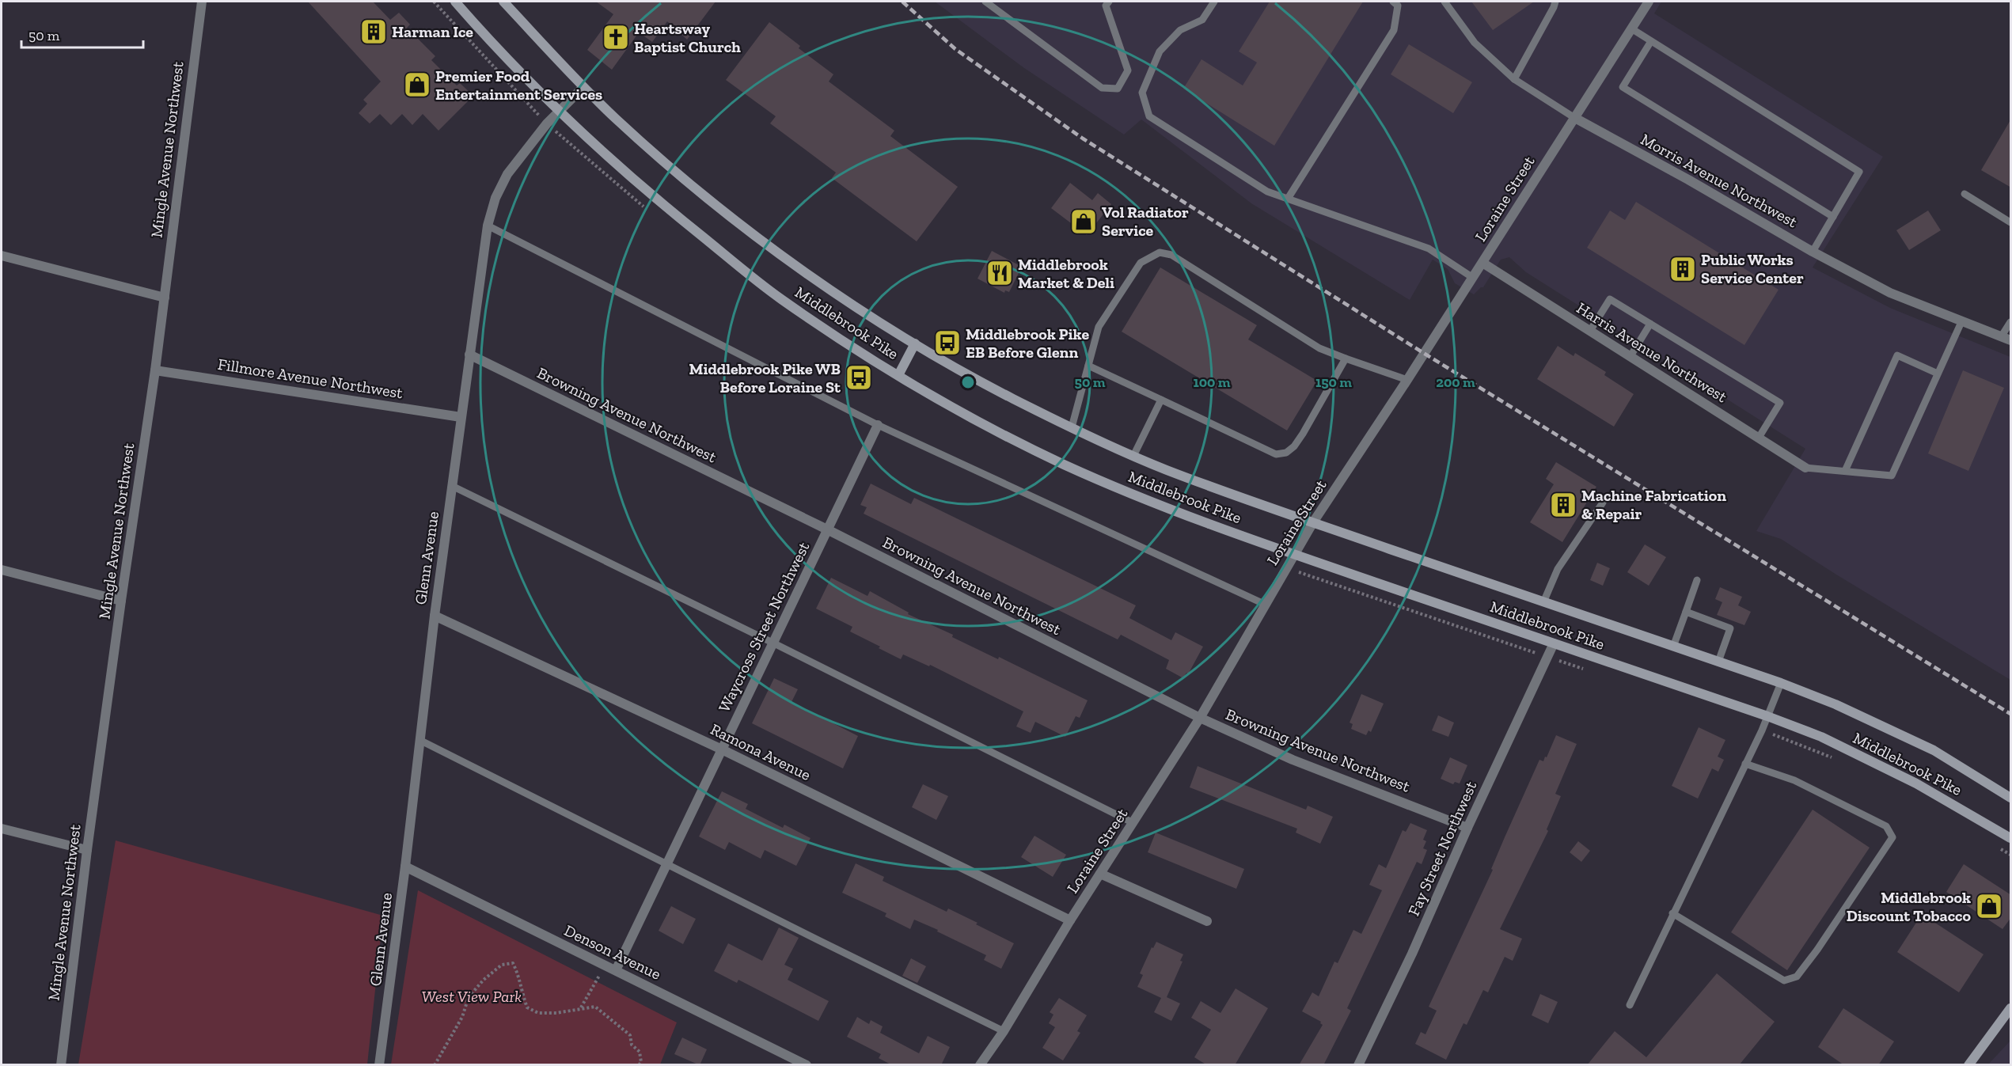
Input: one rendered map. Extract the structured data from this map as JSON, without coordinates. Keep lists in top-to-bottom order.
{
  "streets": {
    "main road": ["Middlebrook Pike"],
    "street": [
      "Mingle Avenue Northwest",
      "Morris Avenue Northwest",
      "Loraine Street",
      "Harris Avenue Northwest",
      "Fillmore Avenue Northwest",
      "Browning Avenue Northwest",
      "Glenn Avenue",
      "Waycross Street Northwest",
      "Ramona Avenue",
      "Fay Street Northwest",
      "Denson Avenue"
    ]
  },
  "crossings": [
    ["Mingle Avenue Northwest", "Fillmore Avenue Northwest"],
    ["Morris Avenue Northwest", "Loraine Street"],
    ["Loraine Street", "Middlebrook Pike"],
    ["Loraine Street", "Harris Avenue Northwest"],
    ["Loraine Street", "Browning Avenue Northwest"],
    ["Loraine Street", "Ramona Avenue"],
    ["Middlebrook Pike", "Glenn Avenue"],
    ["Middlebrook Pike", "Fay Street Northwest"],
    ["Fillmore Avenue Northwest", "Glenn Avenue"],
    ["Browning Avenue Northwest", "Glenn Avenue"],
    ["Browning Avenue Northwest", "Waycross Street Northwest"],
    ["Browning Avenue Northwest", "Fay Street Northwest"],
    ["Glenn Avenue", "Ramona Avenue"],
    ["Glenn Avenue", "Denson Avenue"],
    ["Waycross Street Northwest", "Ramona Avenue"],
    ["Waycross Street Northwest", "Denson Avenue"]
  ],
  "parks": ["West View Park"],
  "places": {
    "building": ["Harman Ice", "Public Works Service Center", "Machine Fabrication & Repair"],
    "church": ["Heartsway Baptist Church"],
    "shop": ["Premier Food Entertainment Services", "Vol Radiator Service", "Middlebrook Discount Tobacco"],
    "restaurant": ["Middlebrook Market & Deli"],
    "bus stop": ["Middlebrook Pike EB Before Glenn", "Middlebrook Pike WB Before Loraine St"]
  },
  "scale_bar": "50 m",
  "rings": [
    "50 m",
    "100 m",
    "150 m",
    "200 m"
  ]
}
